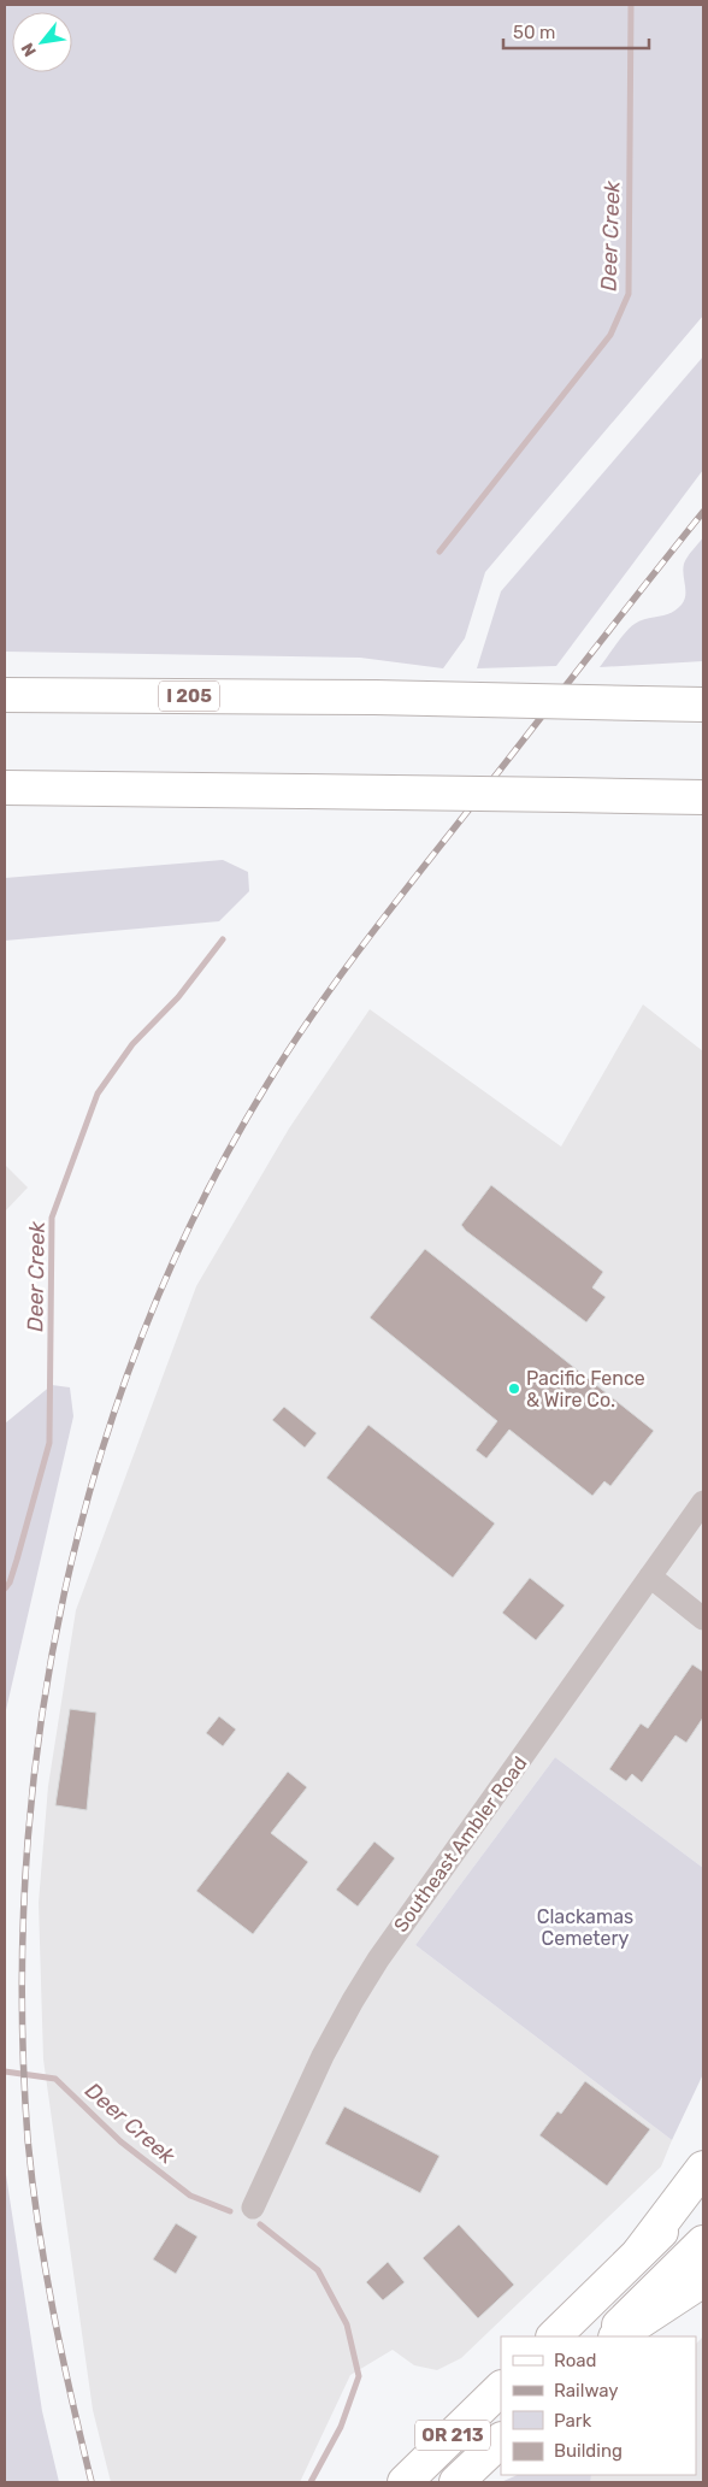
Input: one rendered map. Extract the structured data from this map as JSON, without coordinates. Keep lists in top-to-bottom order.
{
  "streets": {
    "main road": ["I 205", "OR 213"],
    "street": ["Southeast Ambler Road"]
  },
  "water": ["Deer Creek"],
  "parks": ["Clackamas Cemetery"],
  "places": ["Pacific Fence & Wire Co."],
  "legend": [
    "Road",
    "Railway",
    "Park",
    "Building"
  ],
  "scale_bar": "50 m",
  "north": "bottom left"
}
